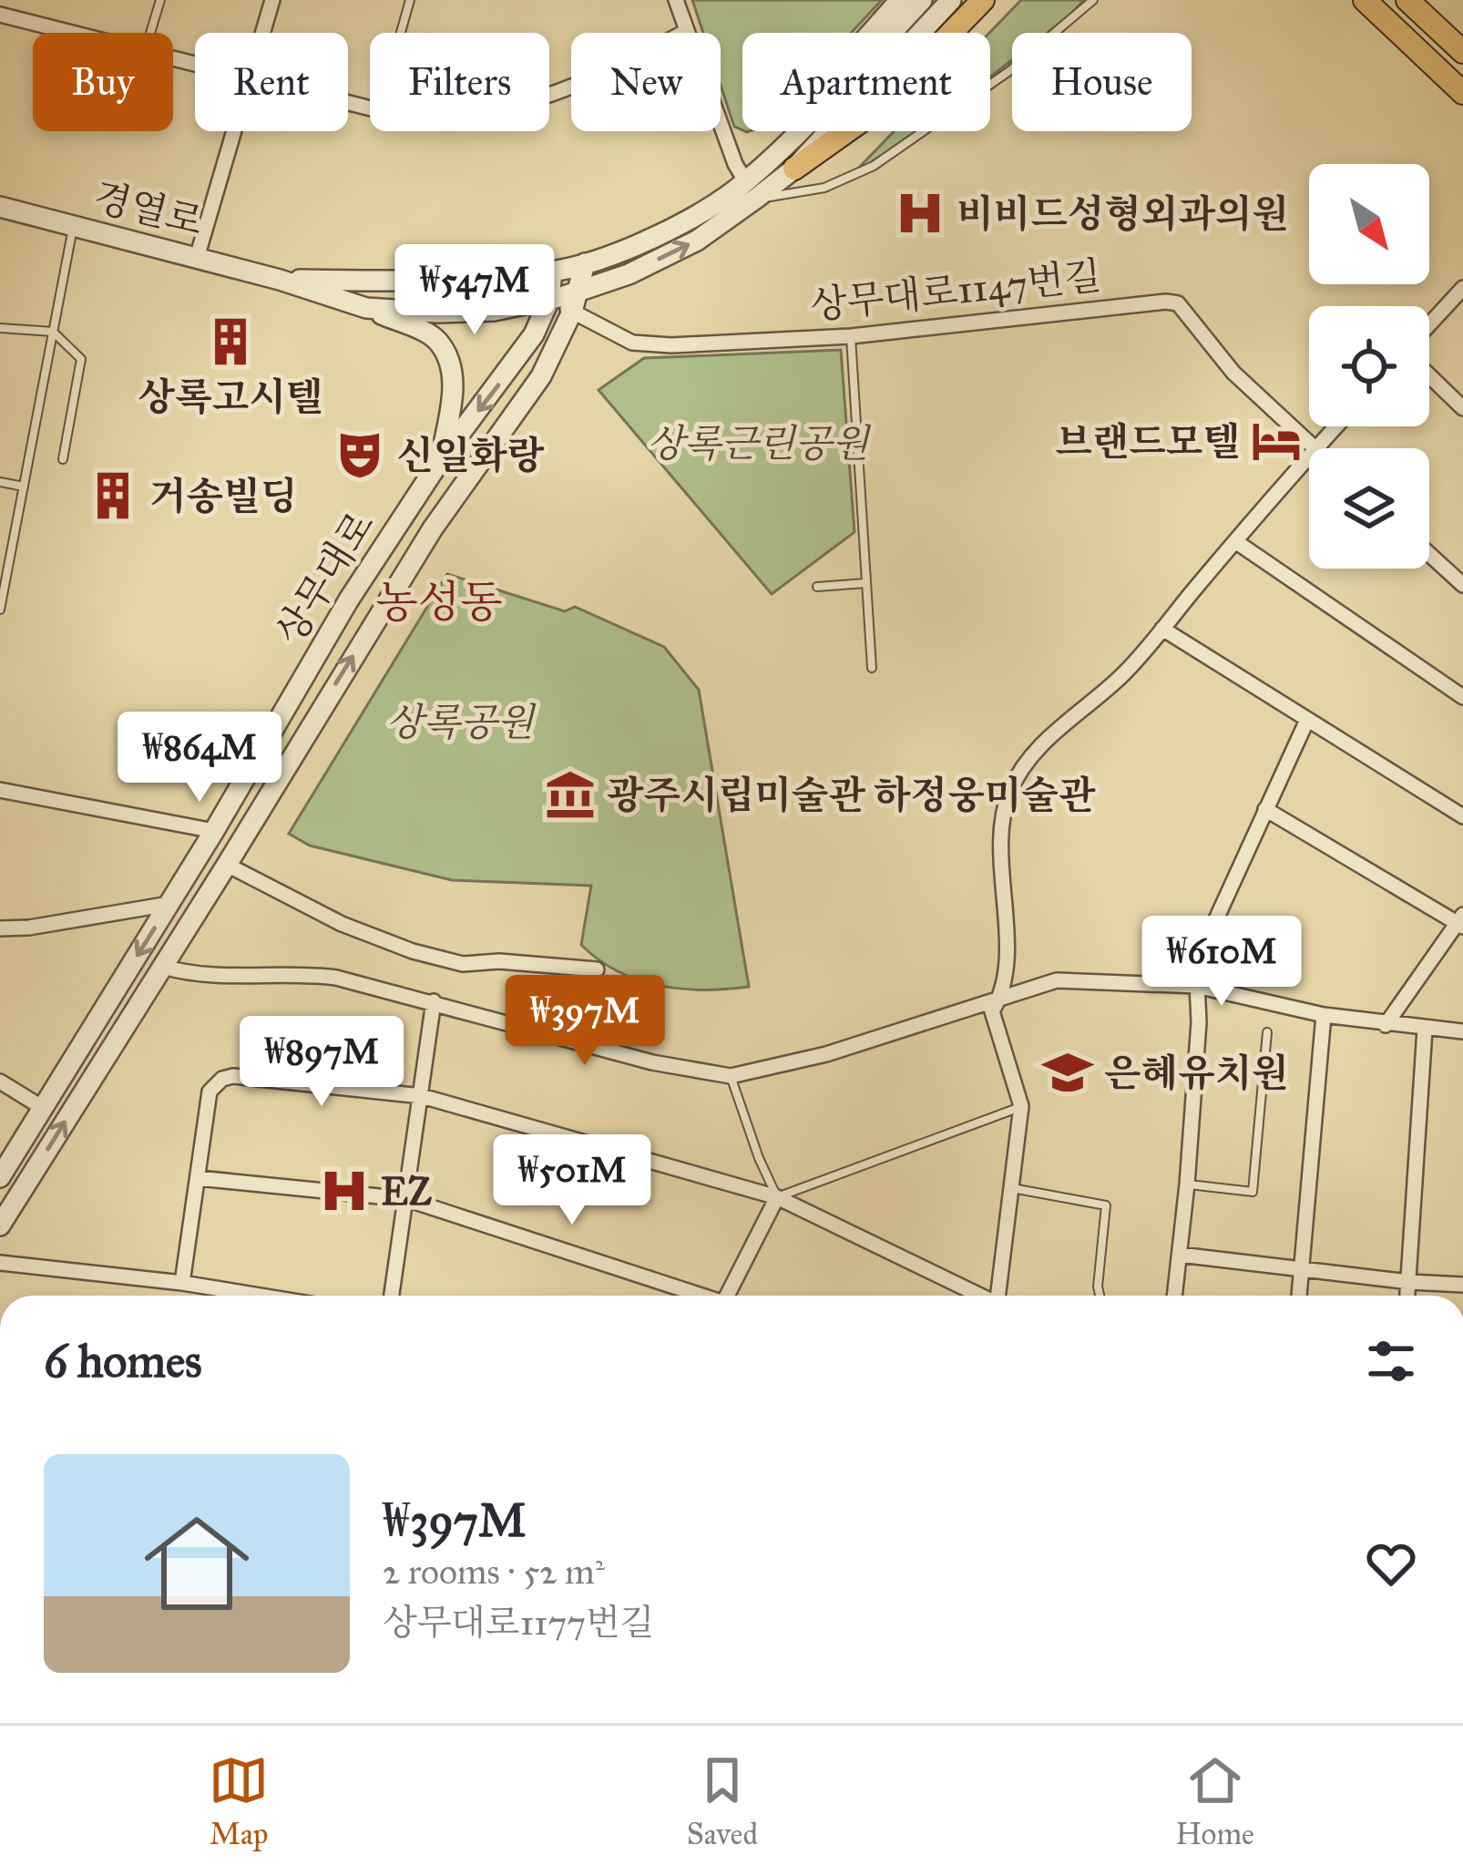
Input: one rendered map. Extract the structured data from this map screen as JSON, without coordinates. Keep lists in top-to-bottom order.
{
  "streets": {
    "street": ["경열로", "상무대로1147번길", "상무대로"]
  },
  "crossings": [
    ["경열로", "상무대로1147번길"],
    ["경열로", "상무대로"],
    ["상무대로1147번길", "상무대로"]
  ],
  "districts": ["농성동"],
  "parks": ["상록근린공원", "상록공원"],
  "places": {
    "hospital": ["비비드성형외과의원", "EZ"],
    "building": ["상록고시텔", "거송빌딩"],
    "hotel": ["브랜드모텔"],
    "theatre": ["신일화랑"],
    "museum": ["광주시립미술관 하정웅미술관"],
    "school or university": ["은혜유치원"]
  },
  "north": "bottom right",
  "page": {
    "chip": [
      "Buy",
      "Rent",
      "Filters",
      "New",
      "Apartment",
      "House"
    ],
    "price": [
      "₩547M",
      "₩864M",
      "₩610M",
      "₩397M",
      "₩897M",
      "₩501M"
    ],
    "heading": "6 homes",
    "list": [
      {
        "name": "₩397M",
        "note": "2 rooms · 52 m² · 상무대로1177번길"
      }
    ],
    "tabs": ["Map", "Saved", "Home"]
  }
}
